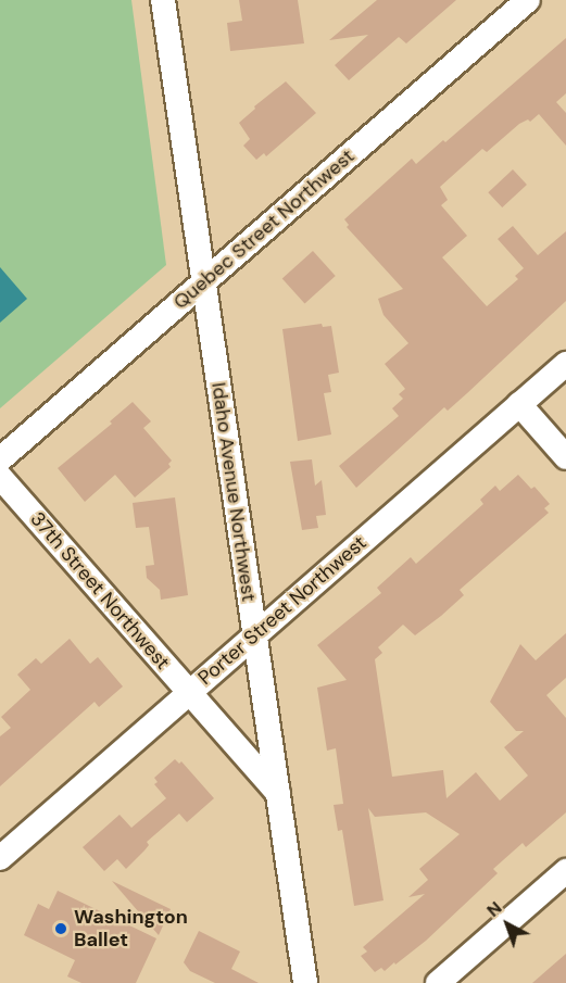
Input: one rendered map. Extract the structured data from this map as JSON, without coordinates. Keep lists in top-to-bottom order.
{
  "streets": {
    "street": [
      "Quebec Street Northwest",
      "Idaho Avenue Northwest",
      "37th Street Northwest",
      "Porter Street Northwest"
    ]
  },
  "crossings": [
    ["Quebec Street Northwest", "Idaho Avenue Northwest"],
    ["Idaho Avenue Northwest", "37th Street Northwest"],
    ["Idaho Avenue Northwest", "Porter Street Northwest"],
    ["37th Street Northwest", "Porter Street Northwest"]
  ],
  "places": ["Washington Ballet"],
  "north": "top left"
}
